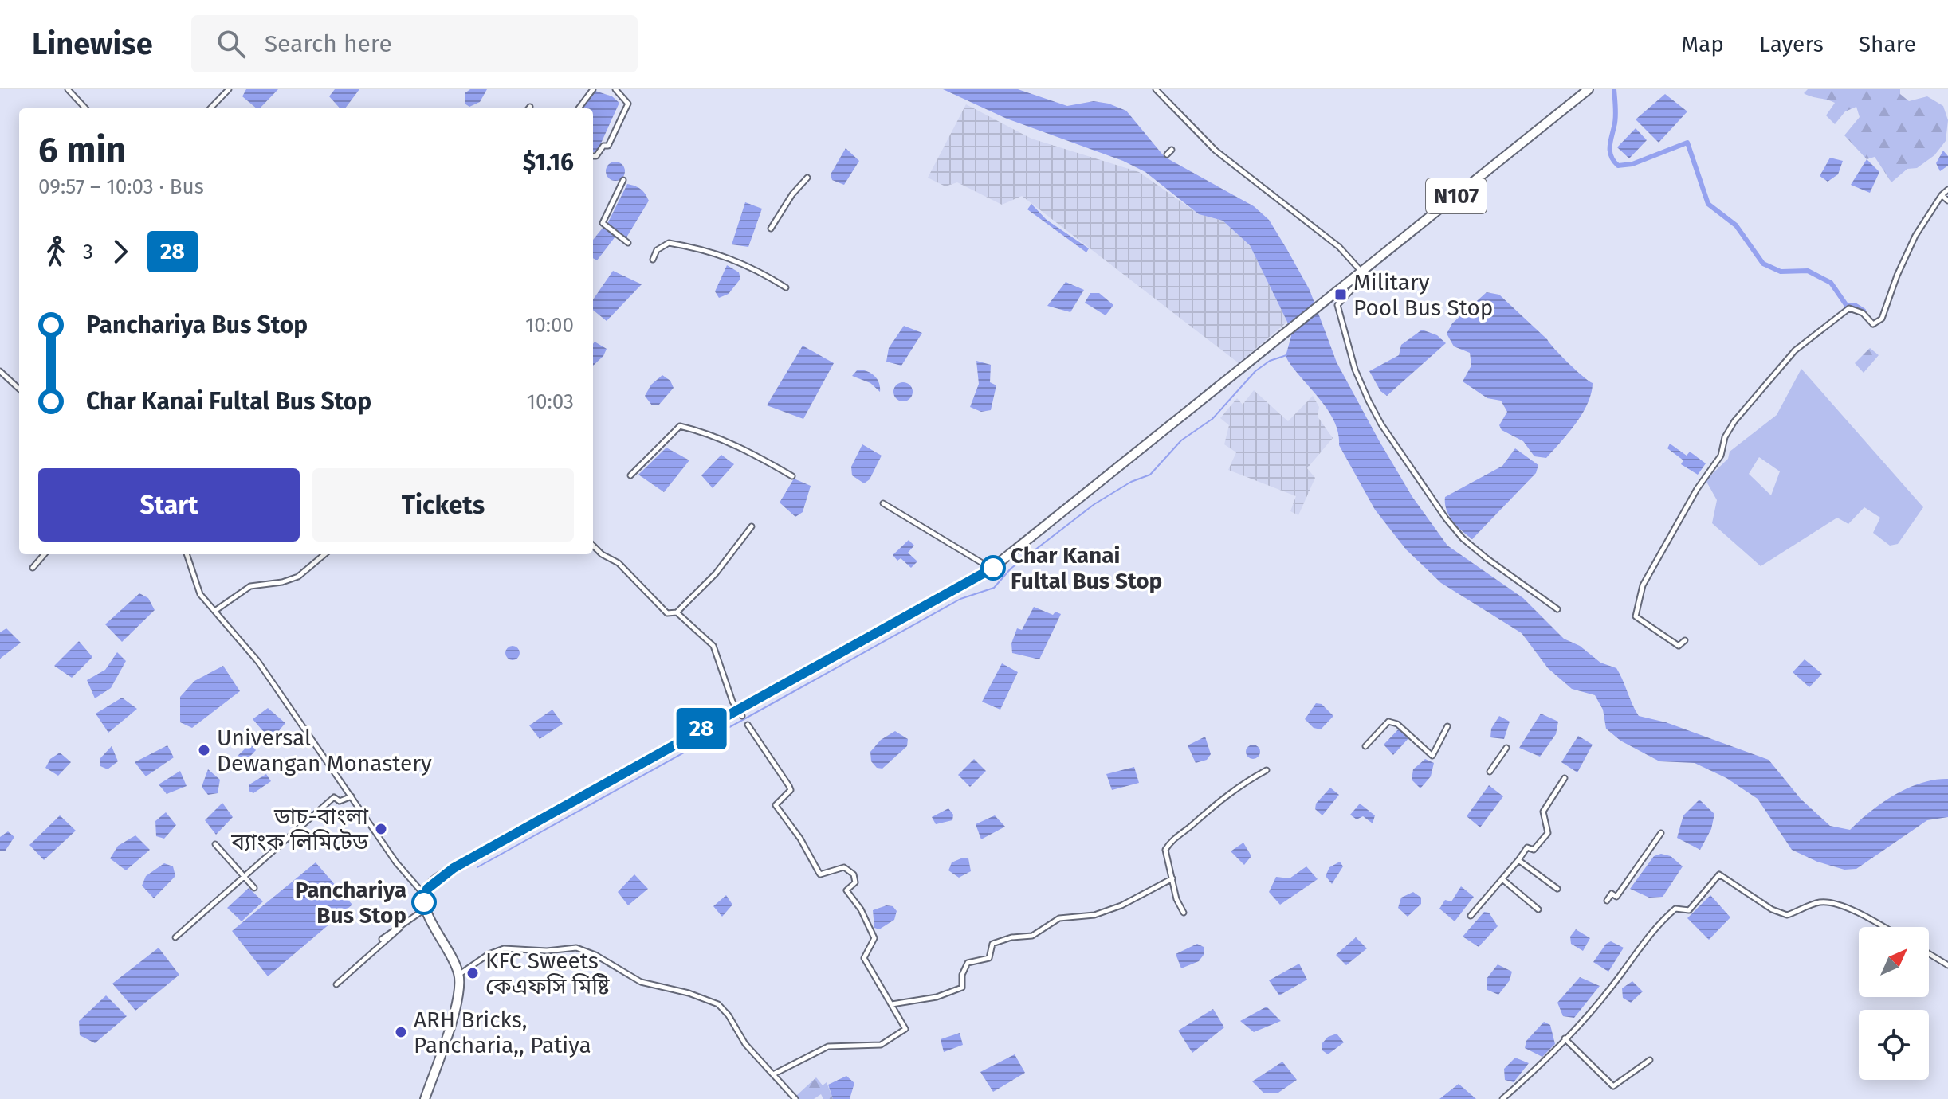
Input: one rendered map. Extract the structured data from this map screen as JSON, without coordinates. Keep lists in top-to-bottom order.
{
  "streets": {
    "highway": ["N107"]
  },
  "places": {
    "transit": ["Military Pool Bus Stop"],
    "other": [
      "Char Kanai Fultal Bus Stop",
      "Universal Dewangan Monastery",
      "ডাচ-বাংলা ব্যাংক লিমিটেড",
      "Panchariya Bus Stop",
      "KFC Sweets কেএফসি মিষ্টি",
      "ARH Bricks, Pancharia,, Patiya"
    ]
  },
  "lines": ["bus line 28"],
  "north": "top right",
  "page": {
    "header": "Linewise",
    "search": "Search here",
    "nav": ["Map", "Layers", "Share"],
    "on_map": "28",
    "heading": ["6 min", "09:57 – 10:03 · Bus", "$1.16"],
    "legs": ["3", "28"],
    "list": [
      {
        "name": "Panchariya Bus Stop",
        "value": "10:00"
      },
      {
        "name": "Char Kanai Fultal Bus Stop",
        "value": "10:03"
      }
    ],
    "buttons": ["Start", "Tickets"]
  }
}
